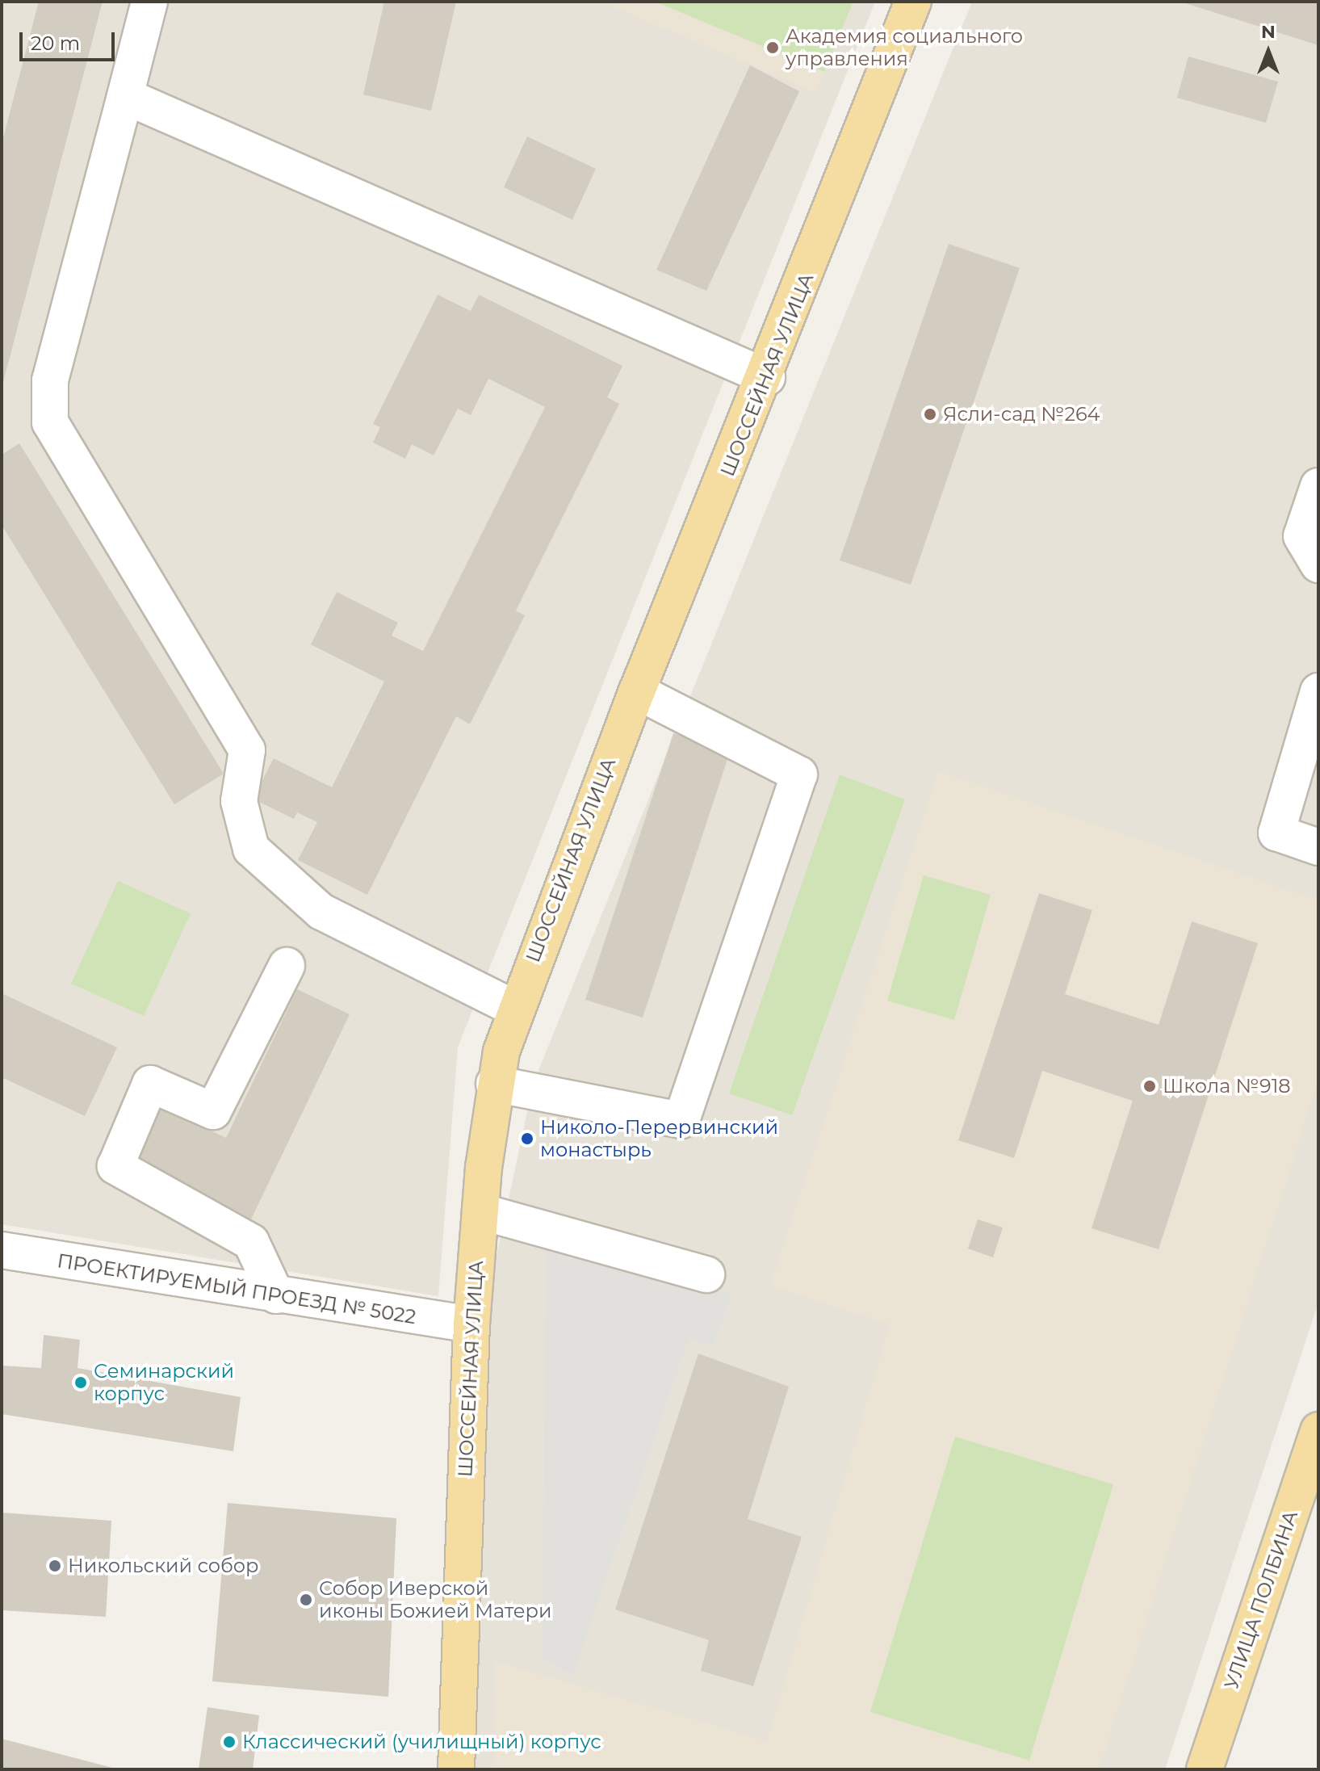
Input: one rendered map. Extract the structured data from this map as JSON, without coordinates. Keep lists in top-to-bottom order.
{
  "streets": {
    "main road": ["ШОССЕЙНАЯ УЛИЦА", "УЛИЦА ПОЛБИНА"],
    "street": ["ПРОЕКТИРУЕМЫЙ ПРОЕЗД № 5022"]
  },
  "crossings": [
    ["ШОССЕЙНАЯ УЛИЦА", "ПРОЕКТИРУЕМЫЙ ПРОЕЗД № 5022"]
  ],
  "places": [
    "Академия социального управления",
    "Ясли-сад №264",
    "Школа №918",
    "Николо-Перервинский монастырь",
    "Семинарский корпус",
    "Никольский собор",
    "Собор Иверской иконы Божией Матери",
    "Классический (училищный) корпус"
  ],
  "scale_bar": "20 m",
  "north": "top"
}
